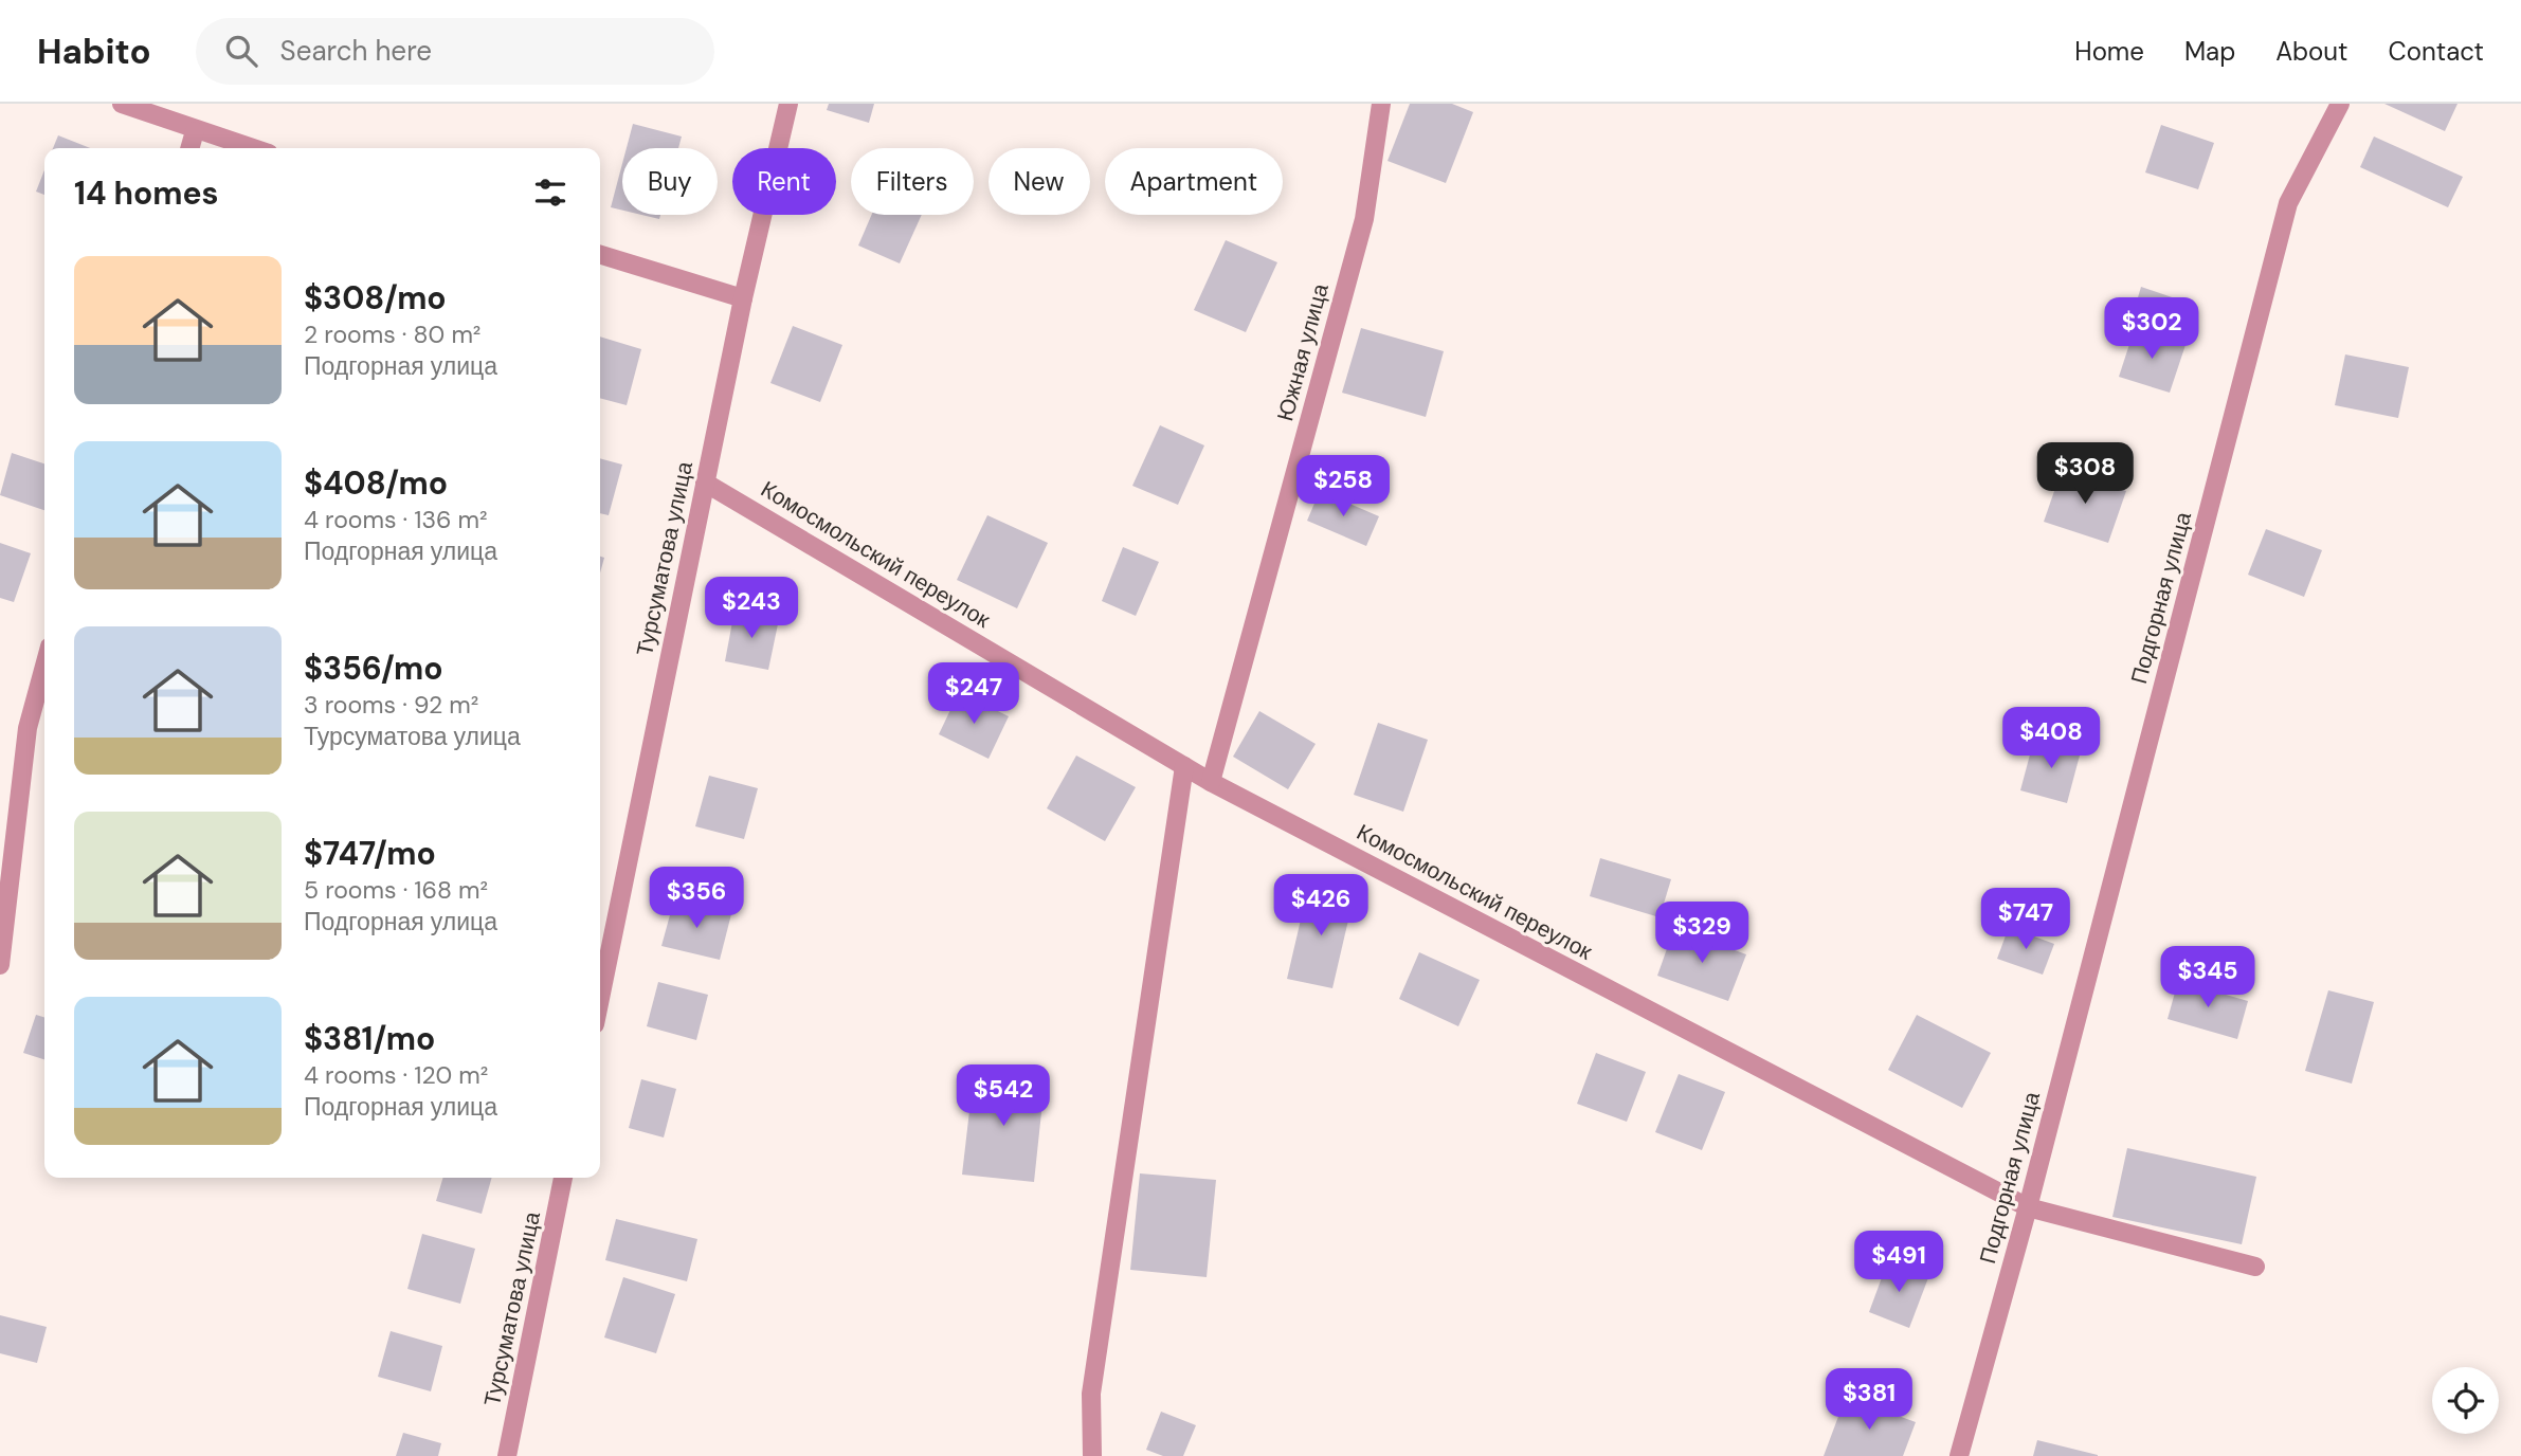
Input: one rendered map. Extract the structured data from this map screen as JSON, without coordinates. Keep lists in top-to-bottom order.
{
  "streets": {
    "street": [
      "Южная улица",
      "Комосмольский переулок",
      "Турсуматова улица",
      "Подгорная улица"
    ]
  },
  "crossings": [
    ["Южная улица", "Комосмольский переулок"],
    ["Комосмольский переулок", "Турсуматова улица"],
    ["Комосмольский переулок", "Подгорная улица"]
  ],
  "page": {
    "header": "Habito",
    "search": "Search here",
    "nav": [
      "Home",
      "Map",
      "About",
      "Contact"
    ],
    "chip": [
      "Buy",
      "Rent",
      "Filters",
      "New",
      "Apartment"
    ],
    "heading": "14 homes",
    "list": [
      {
        "name": "$308/mo",
        "note": "2 rooms · 80 m² · Подгорная улица"
      },
      {
        "name": "$408/mo",
        "note": "4 rooms · 136 m² · Подгорная улица"
      },
      {
        "name": "$356/mo",
        "note": "3 rooms · 92 m² · Турсуматова улица"
      },
      {
        "name": "$747/mo",
        "note": "5 rooms · 168 m² · Подгорная улица"
      },
      {
        "name": "$381/mo",
        "note": "4 rooms · 120 m² · Подгорная улица"
      }
    ],
    "price": [
      "$302",
      "$308",
      "$258",
      "$243",
      "$247",
      "$408",
      "$356",
      "$426",
      "$747",
      "$329",
      "$345",
      "$542",
      "$491",
      "$381"
    ]
  }
}
